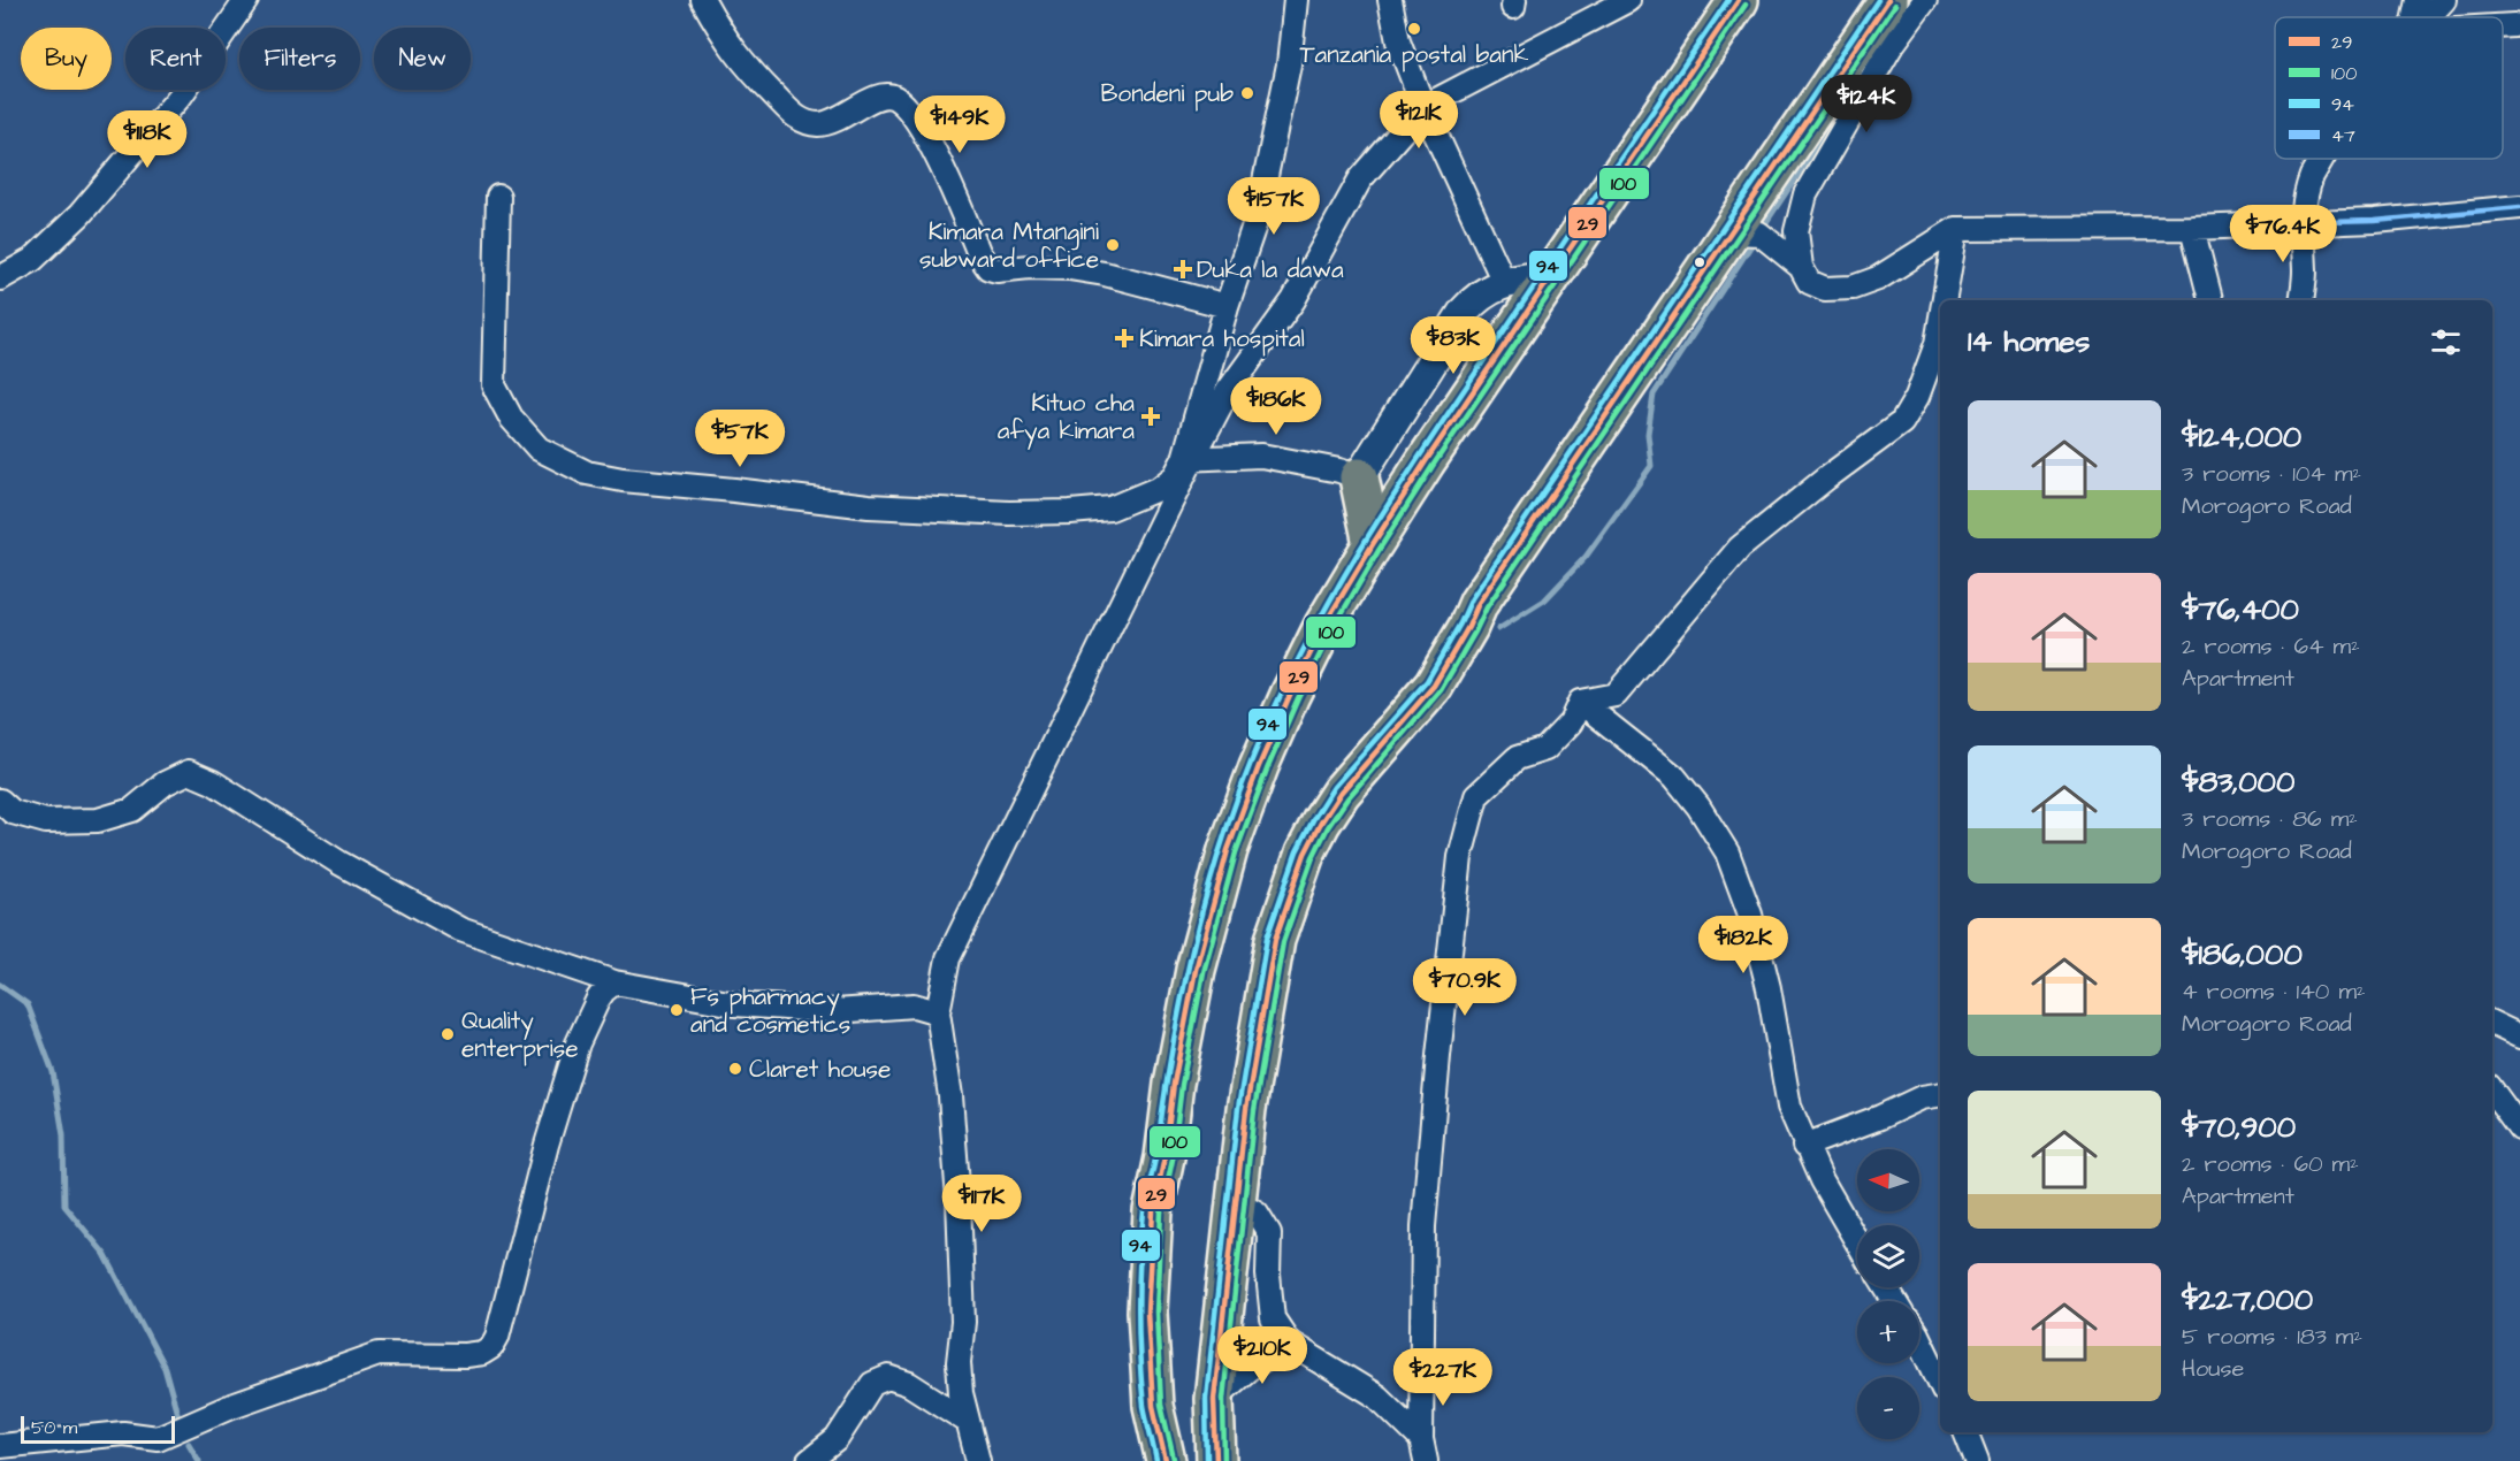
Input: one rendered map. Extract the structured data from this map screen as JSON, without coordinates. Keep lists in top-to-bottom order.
{
  "places": {
    "other": [
      "Tanzania postal bank",
      "Bondeni pub",
      "Kimara Mtangini subward office",
      "Fs pharmacy and cosmetics",
      "Quality enterprise",
      "Claret house"
    ],
    "health": ["Duka la dawa", "Kimara hospital", "Kituo cha afya kimara"]
  },
  "lines": [
    "transit line 29",
    "transit line 94",
    "transit line 100",
    "transit line 47"
  ],
  "legend": [
    "29",
    "100",
    "94",
    "47"
  ],
  "scale_bar": "50 m",
  "north": "left",
  "page": {
    "chip": [
      "Buy",
      "Rent",
      "Filters",
      "New"
    ],
    "price": [
      "$124K",
      "$121K",
      "$149K",
      "$118K",
      "$157K",
      "$76.4K",
      "$83K",
      "$186K",
      "$57K",
      "$182K",
      "$70.9K",
      "$117K",
      "$210K",
      "$227K"
    ],
    "heading": "14 homes",
    "list": [
      {
        "name": "$124,000",
        "note": "3 rooms · 104 m² · Morogoro Road"
      },
      {
        "name": "$76,400",
        "note": "2 rooms · 64 m² · Apartment"
      },
      {
        "name": "$83,000",
        "note": "3 rooms · 86 m² · Morogoro Road"
      },
      {
        "name": "$186,000",
        "note": "4 rooms · 140 m² · Morogoro Road"
      },
      {
        "name": "$70,900",
        "note": "2 rooms · 60 m² · Apartment"
      },
      {
        "name": "$227,000",
        "note": "5 rooms · 183 m² · House"
      }
    ],
    "map_buttons": ["+", "−"],
    "scale": "50 m"
  }
}
